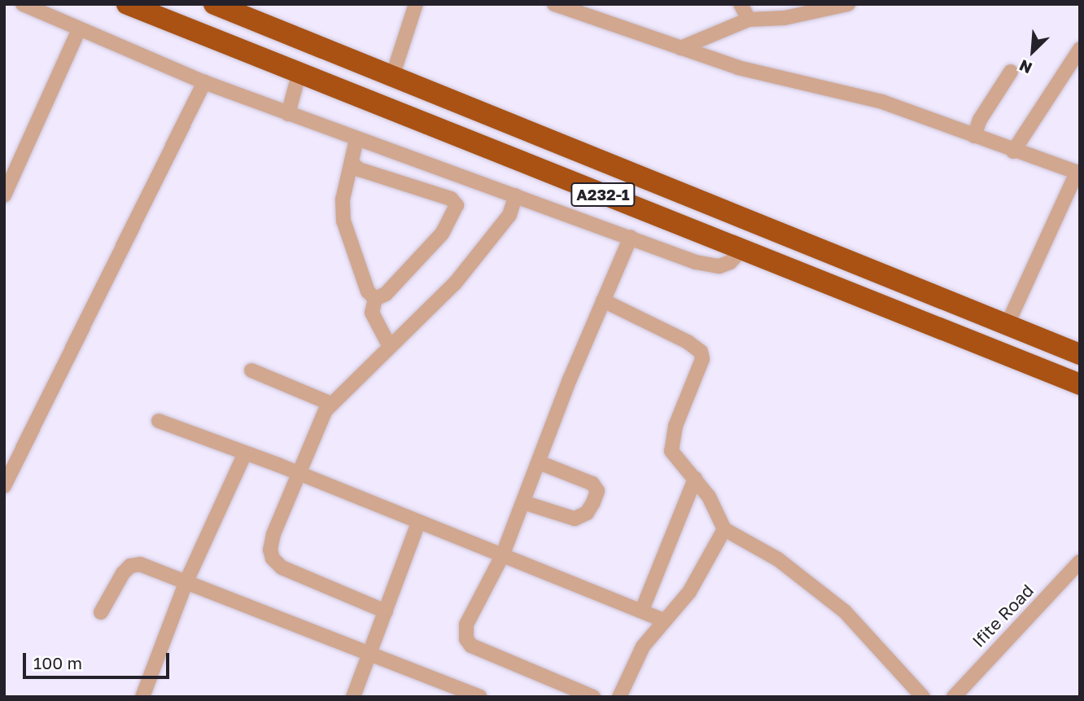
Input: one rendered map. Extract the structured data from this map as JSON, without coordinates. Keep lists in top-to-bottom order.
{
  "streets": {
    "highway": ["A232-1"],
    "street": ["Ifite Road"]
  },
  "scale_bar": "100 m",
  "north": "bottom left"
}
